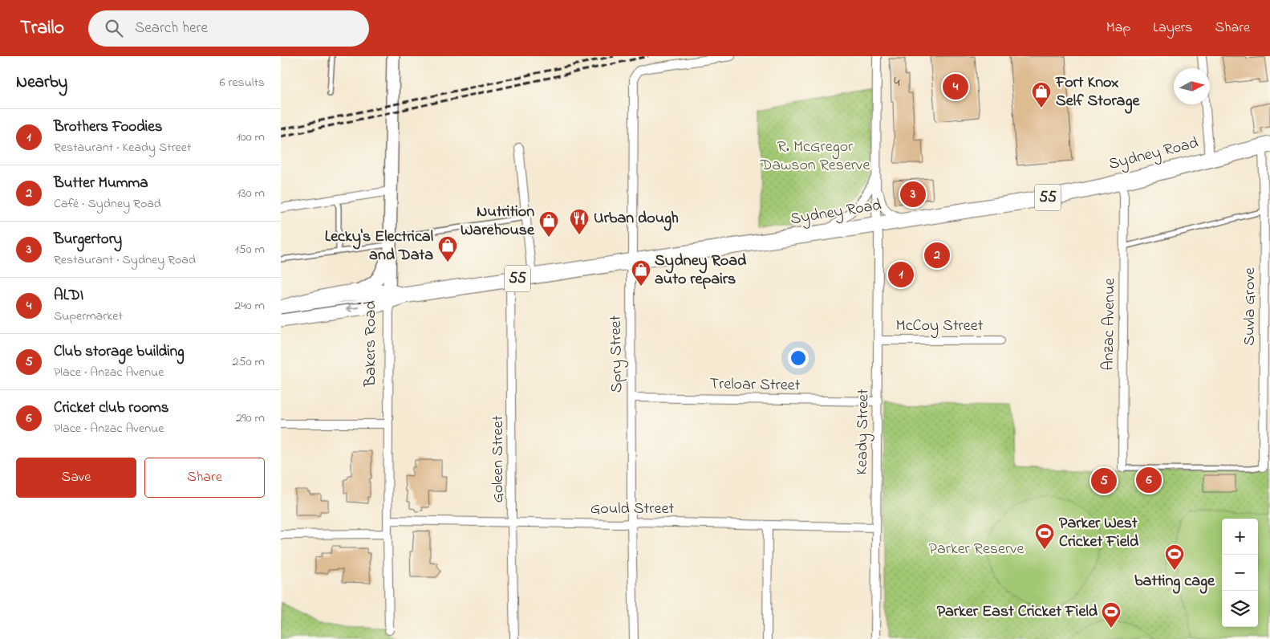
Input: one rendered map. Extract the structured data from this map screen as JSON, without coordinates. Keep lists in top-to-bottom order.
{
  "streets": {
    "highway": ["Sydney Road", "55"],
    "street": [
      "Suvla Grove",
      "Anzac Avenue",
      "McCoy Street",
      "Bakers Road",
      "Spry Street",
      "Treloar Street",
      "Keady Street",
      "Goleen Street",
      "Gould Street"
    ]
  },
  "crossings": [
    ["Sydney Road", "Suvla Grove"],
    ["Sydney Road", "Anzac Avenue"],
    ["Sydney Road", "Bakers Road"],
    ["Sydney Road", "Spry Street"],
    ["Sydney Road", "Keady Street"],
    ["Sydney Road", "Goleen Street"],
    ["McCoy Street", "Keady Street"],
    ["Bakers Road", "Gould Street"],
    ["Spry Street", "Treloar Street"],
    ["Spry Street", "Gould Street"],
    ["Treloar Street", "Keady Street"],
    ["Keady Street", "Gould Street"],
    ["Goleen Street", "Gould Street"]
  ],
  "parks": ["R. McGregor Dawson Reserve", "Parker Reserve"],
  "places": {
    "shop": [
      "Fort Knox Self Storage",
      "Nutrition Warehouse",
      "Lecky's Electrical and Data",
      "Sydney Road auto repairs"
    ],
    "restaurant": ["Urban dough"],
    "sports": ["Parker West Cricket Field", "batting cage", "Parker East Cricket Field"]
  },
  "house_numbers": ["4"],
  "north": "right",
  "page": {
    "header": "Trailo",
    "search": "Search here",
    "nav": ["Map", "Layers", "Share"],
    "heading": ["Nearby", "6 results"],
    "pins": [
      "4",
      "3",
      "2",
      "1",
      "6",
      "5"
    ],
    "list": [
      {
        "mark": "1",
        "name": "Brothers Foodies",
        "note": "Restaurant · Keady Street",
        "value": "100 m"
      },
      {
        "mark": "2",
        "name": "Butter Mumma",
        "note": "Café · Sydney Road",
        "value": "130 m"
      },
      {
        "mark": "3",
        "name": "Burgertory",
        "note": "Restaurant · Sydney Road",
        "value": "150 m"
      },
      {
        "mark": "4",
        "name": "ALDI",
        "note": "Supermarket",
        "value": "240 m"
      },
      {
        "mark": "5",
        "name": "Club storage building",
        "note": "Place · Anzac Avenue",
        "value": "250 m"
      },
      {
        "mark": "6",
        "name": "Cricket club rooms",
        "note": "Place · Anzac Avenue",
        "value": "290 m"
      }
    ],
    "buttons": ["Save", "Share"],
    "map_buttons": ["+", "−"]
  }
}
